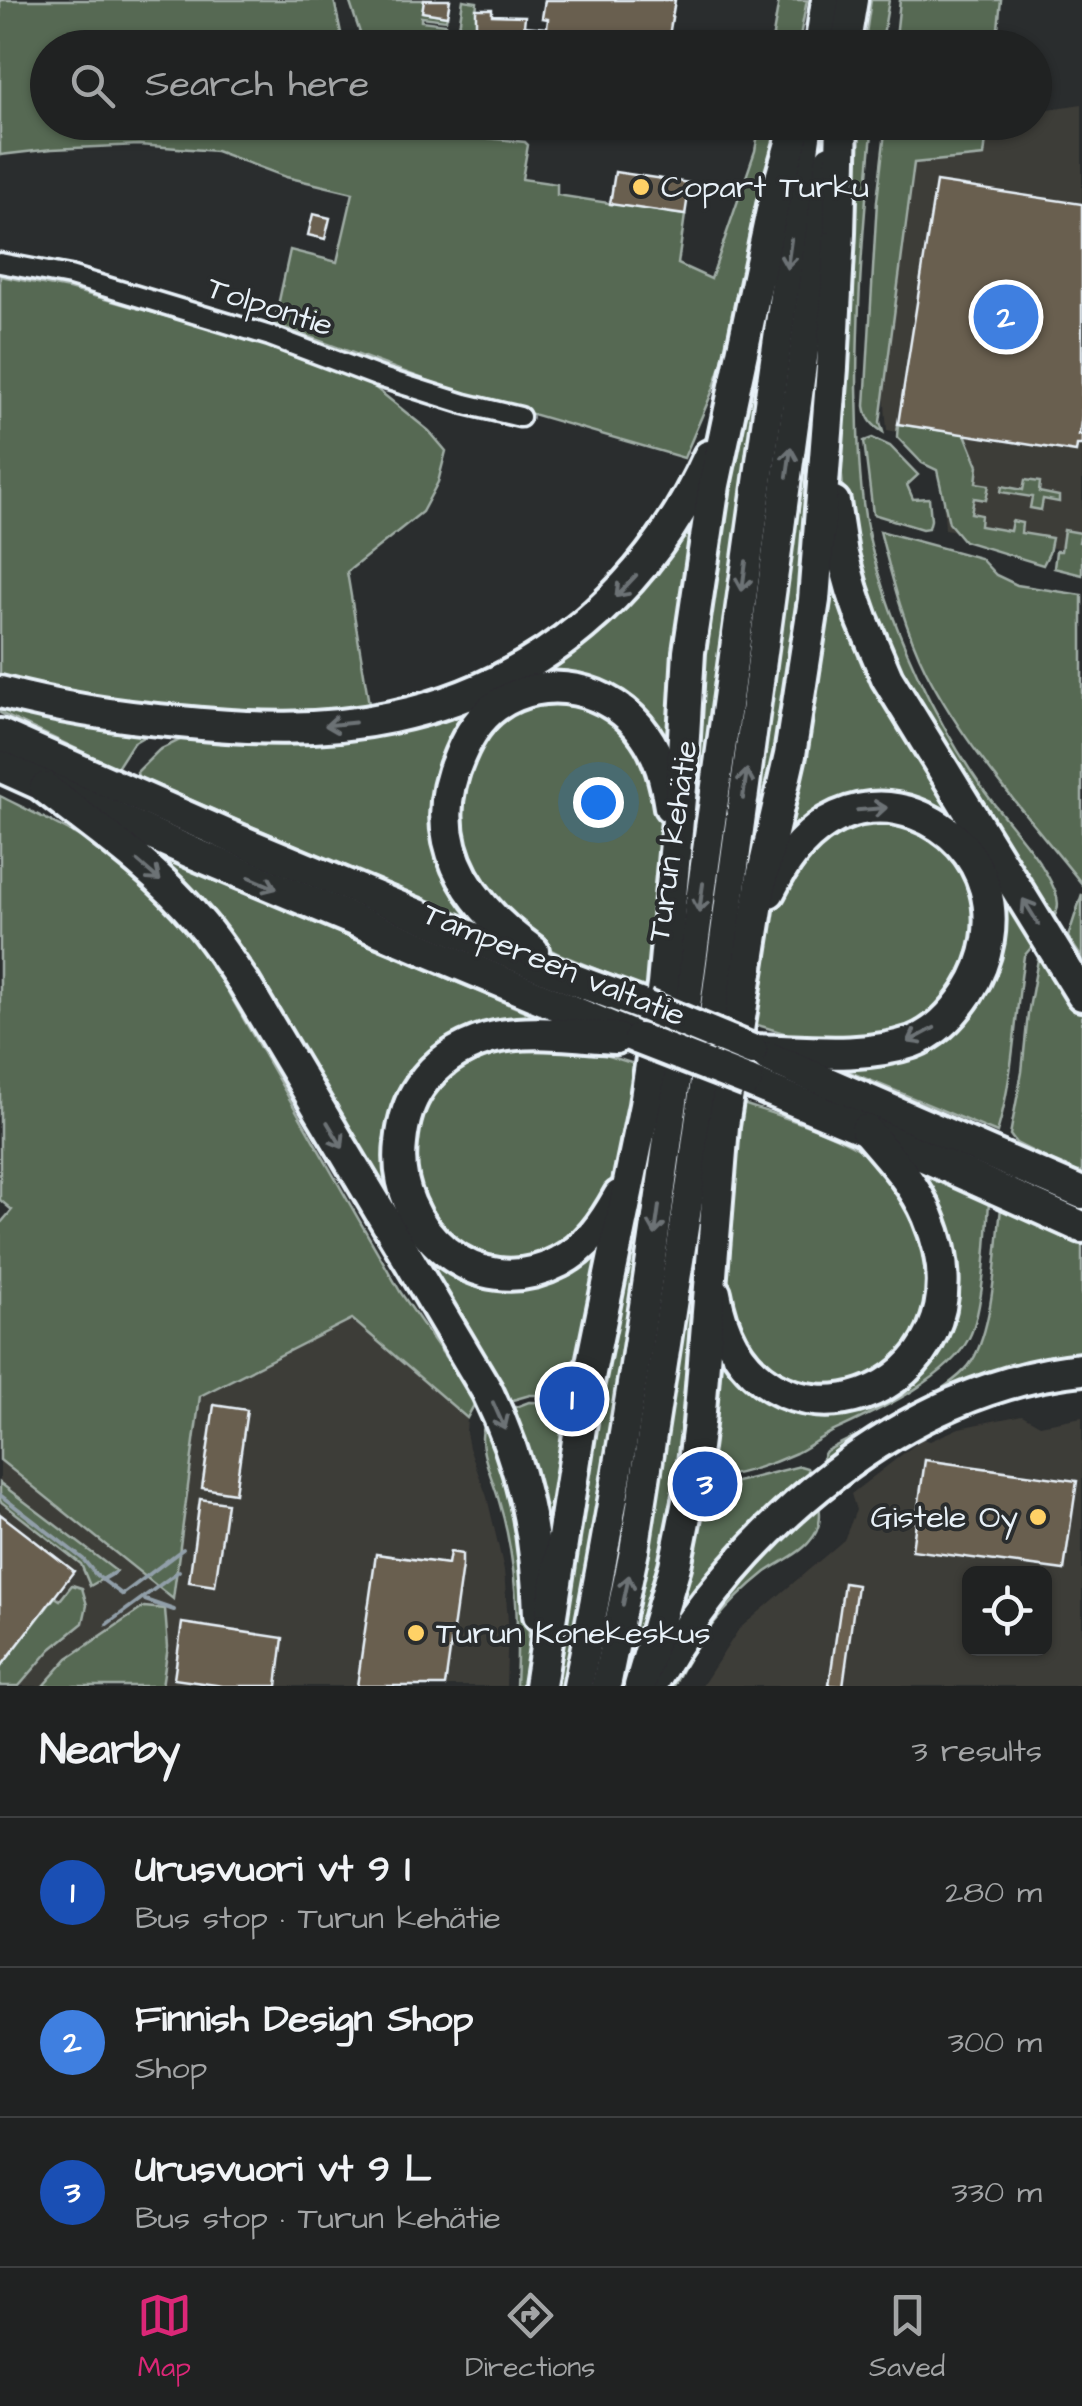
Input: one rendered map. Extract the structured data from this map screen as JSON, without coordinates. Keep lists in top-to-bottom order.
{
  "streets": {
    "highway": ["Turun kehätie", "Tampereen valtatie"],
    "street": ["Tolpontie"]
  },
  "places": ["Copart Turku", "Gistele Oy", "Turun Konekeskus"],
  "page": {
    "search": "Search here",
    "pins": ["2", "1", "3"],
    "heading": ["Nearby", "3 results"],
    "list": [
      {
        "mark": "1",
        "name": "Urusvuori vt 9 I",
        "note": "Bus stop · Turun kehätie",
        "value": "280 m"
      },
      {
        "mark": "2",
        "name": "Finnish Design Shop",
        "note": "Shop",
        "value": "300 m"
      },
      {
        "mark": "3",
        "name": "Urusvuori vt 9 L",
        "note": "Bus stop · Turun kehätie",
        "value": "330 m"
      }
    ],
    "nav": ["Map", "Directions", "Saved"]
  }
}
